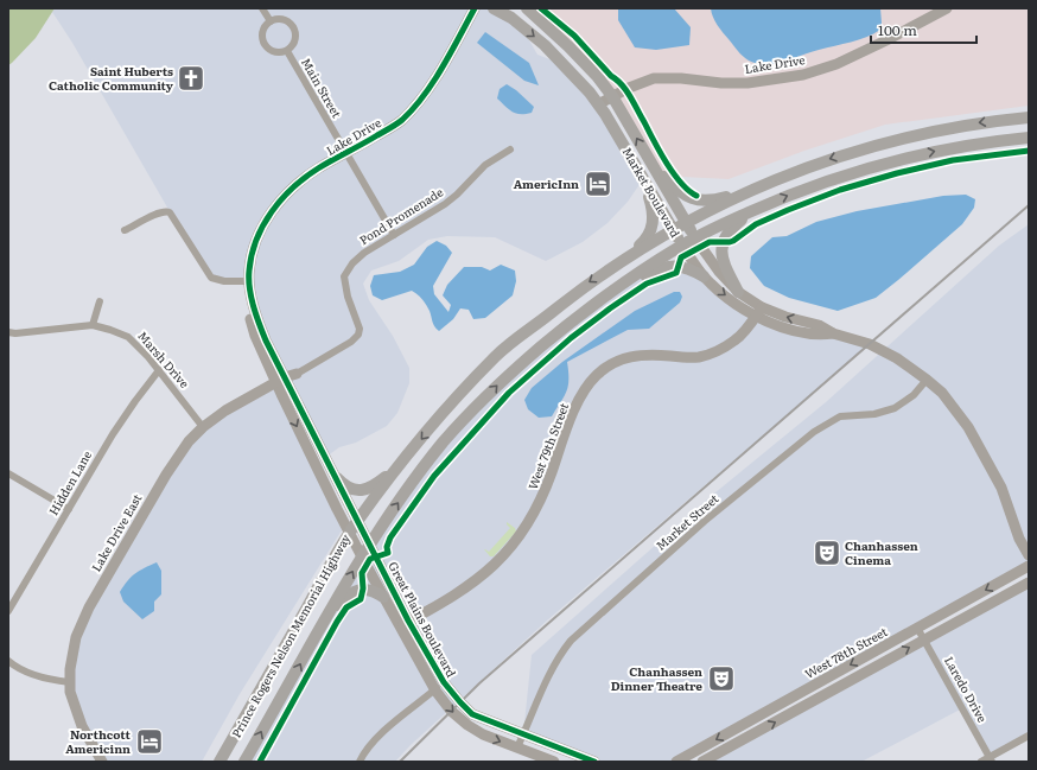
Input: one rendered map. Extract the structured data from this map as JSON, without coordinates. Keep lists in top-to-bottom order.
{
  "streets": {
    "main road": ["Market Boulevard", "Prince Rogers Nelson Memorial Highway"],
    "street": [
      "Lake Drive",
      "Main Street",
      "Pond Promenade",
      "Marsh Drive",
      "West 79th Street",
      "Hidden Lane",
      "Market Street",
      "Lake Drive East",
      "Great Plains Boulevard",
      "West 78th Street",
      "Laredo Drive"
    ]
  },
  "crossings": [
    ["Lake Drive", "Main Street"],
    ["Lake Drive", "Market Boulevard"],
    ["Lake Drive", "Great Plains Boulevard"],
    ["Main Street", "Pond Promenade"],
    ["Market Boulevard", "West 79th Street"],
    ["Market Boulevard", "Market Street"],
    ["Market Boulevard", "Prince Rogers Nelson Memorial Highway"],
    ["Pond Promenade", "Lake Drive East"],
    ["Marsh Drive", "Hidden Lane"],
    ["Marsh Drive", "Lake Drive East"],
    ["West 79th Street", "Great Plains Boulevard"],
    ["Market Street", "Great Plains Boulevard"],
    ["Lake Drive East", "Great Plains Boulevard"],
    ["Great Plains Boulevard", "Prince Rogers Nelson Memorial Highway"],
    ["West 78th Street", "Laredo Drive"]
  ],
  "places": {
    "church": ["Saint Huberts Catholic Community"],
    "hotel": ["AmericInn", "Northcott Americinn"],
    "theatre": ["Chanhassen Cinema", "Chanhassen Dinner Theatre"]
  },
  "scale_bar": "100 m"
}
